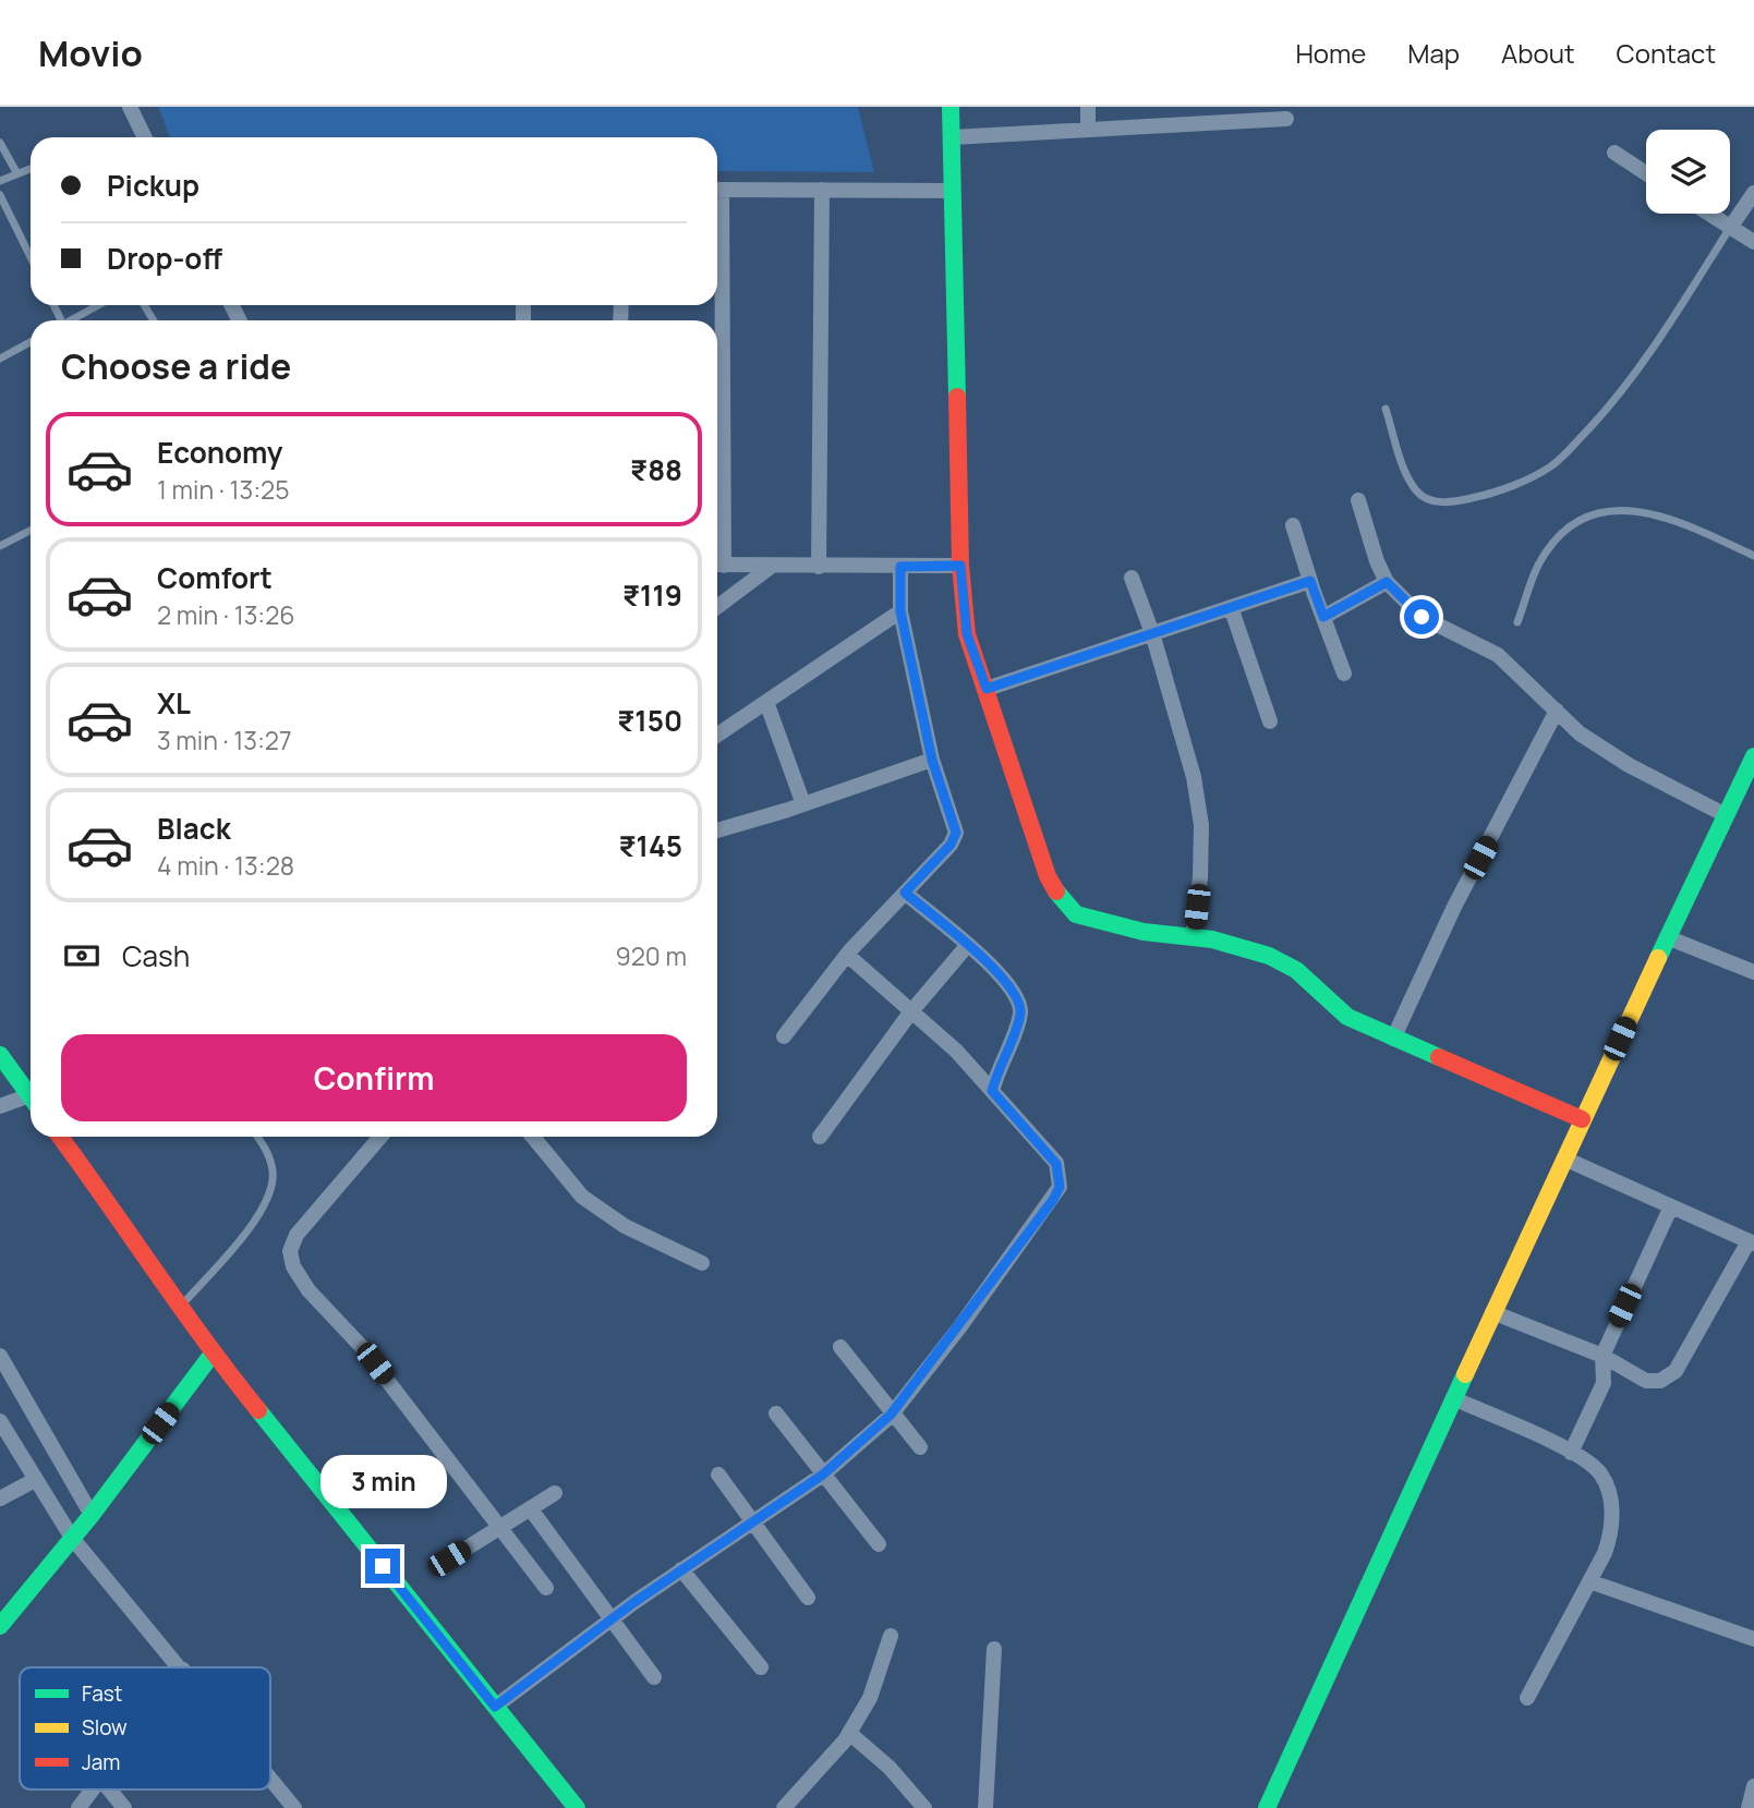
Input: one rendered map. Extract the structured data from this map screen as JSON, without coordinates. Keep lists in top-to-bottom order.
{
  "legend": ["Fast", "Slow", "Jam"],
  "page": {
    "header": "Movio",
    "nav": [
      "Home",
      "Map",
      "About",
      "Contact"
    ],
    "banner": ["Pickup", "Drop-off"],
    "heading": "Choose a ride",
    "list": [
      {
        "name": "Economy",
        "note": "1 min · 13:25",
        "value": "₹88"
      },
      {
        "name": "Comfort",
        "note": "2 min · 13:26",
        "value": "₹119"
      },
      {
        "name": "XL",
        "note": "3 min · 13:27",
        "value": "₹150"
      },
      {
        "name": "Black",
        "note": "4 min · 13:28",
        "value": "₹145"
      }
    ],
    "pay": ["Cash", "920 m"],
    "buttons": "Confirm",
    "bubble": "3 min"
  }
}
